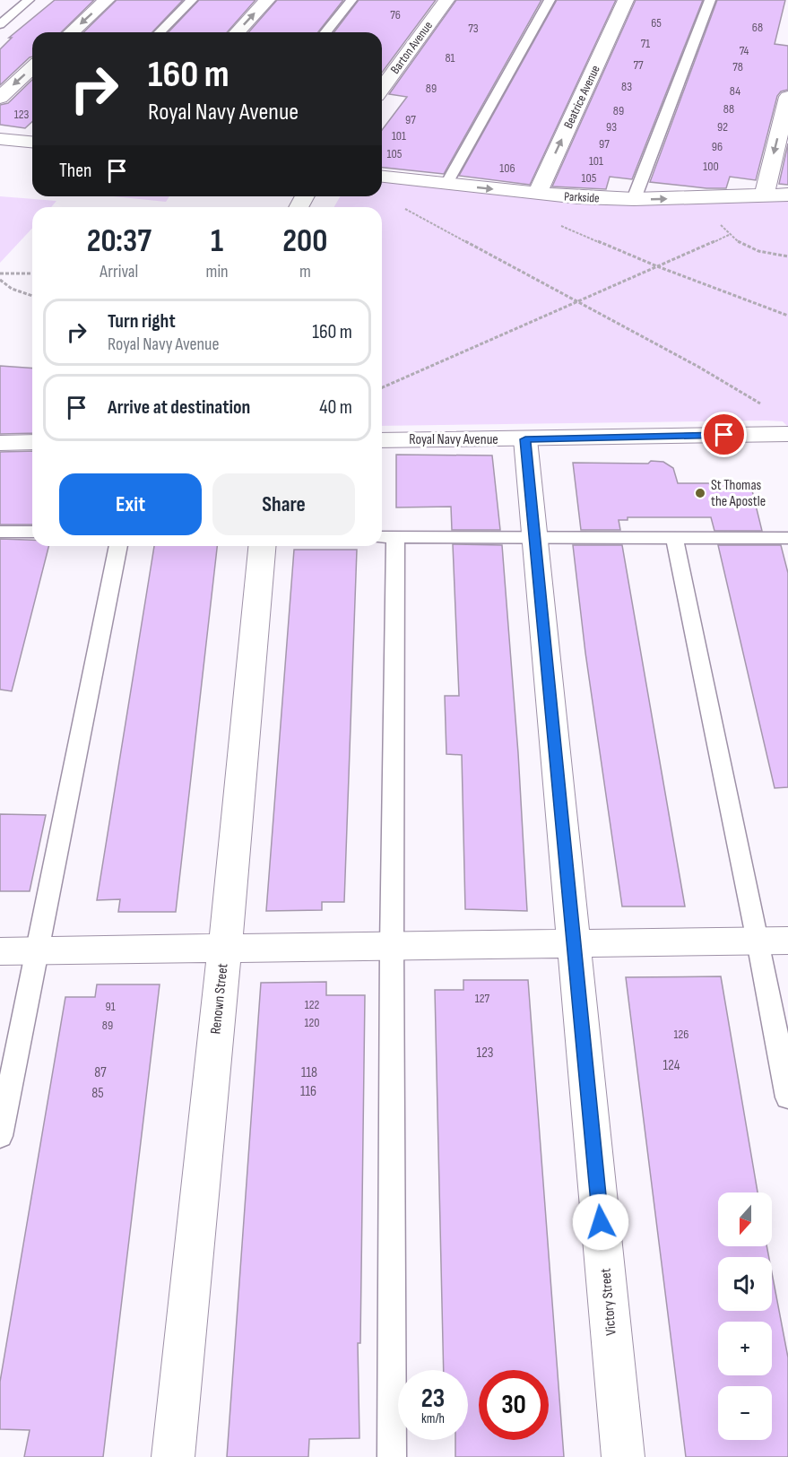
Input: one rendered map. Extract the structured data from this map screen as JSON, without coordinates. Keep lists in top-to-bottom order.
{
  "streets": {
    "street": [
      "Barton Avenue",
      "Beatrice Avenue",
      "Parkside",
      "Royal Navy Avenue",
      "Renown Street",
      "Victory Street"
    ]
  },
  "crossings": [
    ["Beatrice Avenue", "Parkside"],
    ["Royal Navy Avenue", "Victory Street"]
  ],
  "one_way": ["Parkside"],
  "places": ["St Thomas the Apostle"],
  "house_numbers": [
    "76",
    "65",
    "68",
    "73",
    "71",
    "74",
    "81",
    "77",
    "78",
    "83",
    "89",
    "84",
    "88",
    "89",
    "123",
    "97",
    "93",
    "92",
    "101",
    "97",
    "96",
    "105",
    "101",
    "100",
    "106",
    "105",
    "127",
    "122",
    "91",
    "120",
    "89",
    "126",
    "123",
    "124",
    "87",
    "118",
    "116",
    "85"
  ],
  "north": "bottom",
  "page": {
    "turn": ["160 m", "Royal Navy Avenue"],
    "then": "Then",
    "eta": [
      "20:37",
      "Arrival",
      "1",
      "min",
      "200",
      "m"
    ],
    "list": [
      {
        "name": "Turn right",
        "note": "Royal Navy Avenue",
        "value": "160 m"
      },
      {
        "name": "Arrive at destination",
        "value": "40 m"
      }
    ],
    "buttons": ["Exit", "Share"],
    "map_buttons": ["+", "−"],
    "speed": "23 km/h",
    "limit": "30"
  }
}
